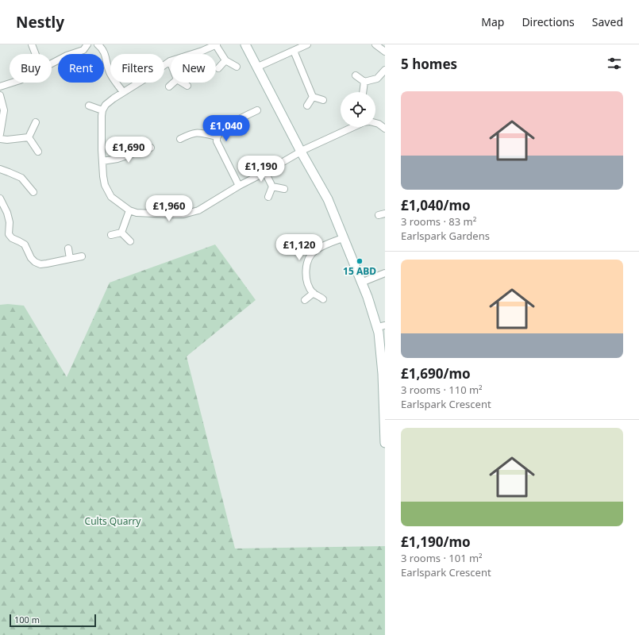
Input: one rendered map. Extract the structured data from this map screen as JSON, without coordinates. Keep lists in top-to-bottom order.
{
  "parks": ["Cults Quarry"],
  "places": ["15 ABD"],
  "scale_bar": "100 m",
  "page": {
    "header": "Nestly",
    "nav": ["Map", "Directions", "Saved"],
    "heading": "5 homes",
    "chip": [
      "Buy",
      "Rent",
      "Filters",
      "New"
    ],
    "list": [
      {
        "name": "£1,040/mo",
        "note": "3 rooms · 83 m² · Earlspark Gardens"
      },
      {
        "name": "£1,690/mo",
        "note": "3 rooms · 110 m² · Earlspark Crescent"
      },
      {
        "name": "£1,190/mo",
        "note": "3 rooms · 101 m² · Earlspark Crescent"
      }
    ],
    "price": [
      "£1,040",
      "£1,690",
      "£1,190",
      "£1,960",
      "£1,120"
    ],
    "scale": "100 m"
  }
}
